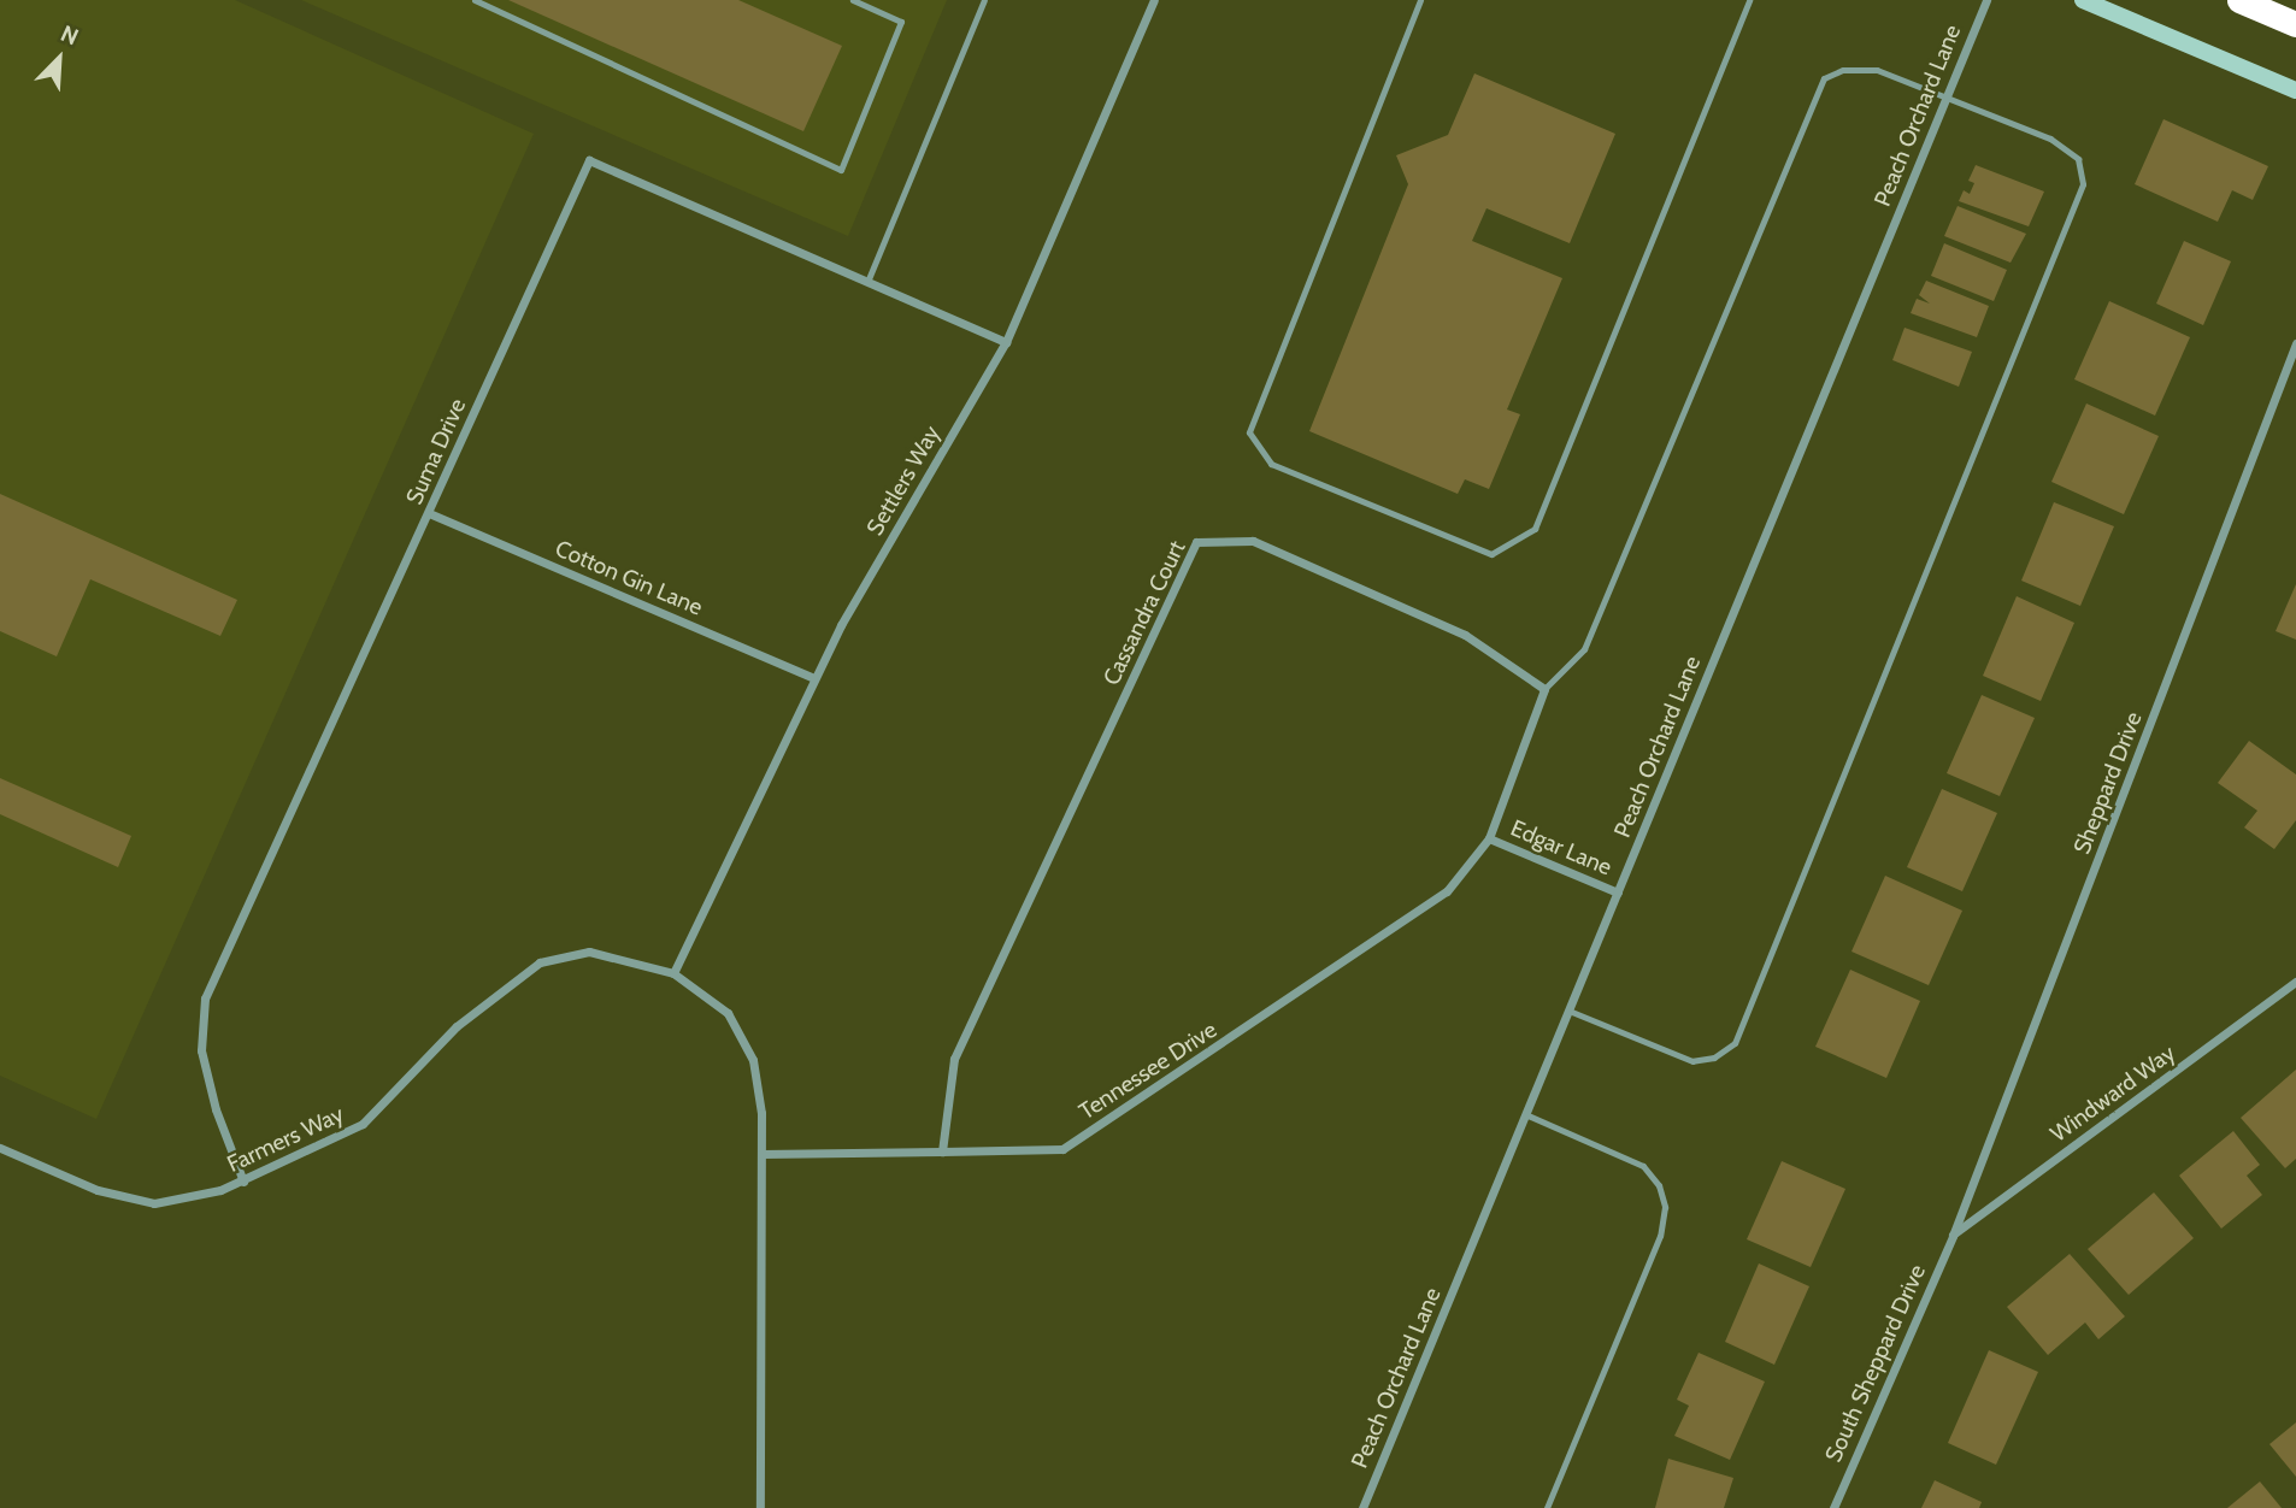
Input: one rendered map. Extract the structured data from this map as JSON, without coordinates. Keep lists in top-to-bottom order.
{
  "streets": {
    "street": [
      "Peach Orchard Lane",
      "Suma Drive",
      "Settlers Way",
      "Cotton Gin Lane",
      "Cassandra Court",
      "Sheppard Drive",
      "Edgar Lane",
      "Tennessee Drive",
      "Windward Way",
      "Farmers Way",
      "South Sheppard Drive"
    ]
  },
  "crossings": [
    ["Peach Orchard Lane", "Edgar Lane"],
    ["Suma Drive", "Settlers Way"],
    ["Suma Drive", "Cotton Gin Lane"],
    ["Suma Drive", "Farmers Way"],
    ["Settlers Way", "Cotton Gin Lane"],
    ["Settlers Way", "Farmers Way"],
    ["Cassandra Court", "Tennessee Drive"],
    ["Sheppard Drive", "Windward Way"],
    ["Sheppard Drive", "South Sheppard Drive"],
    ["Edgar Lane", "Tennessee Drive"],
    ["Windward Way", "South Sheppard Drive"]
  ],
  "north": "top right"
}
